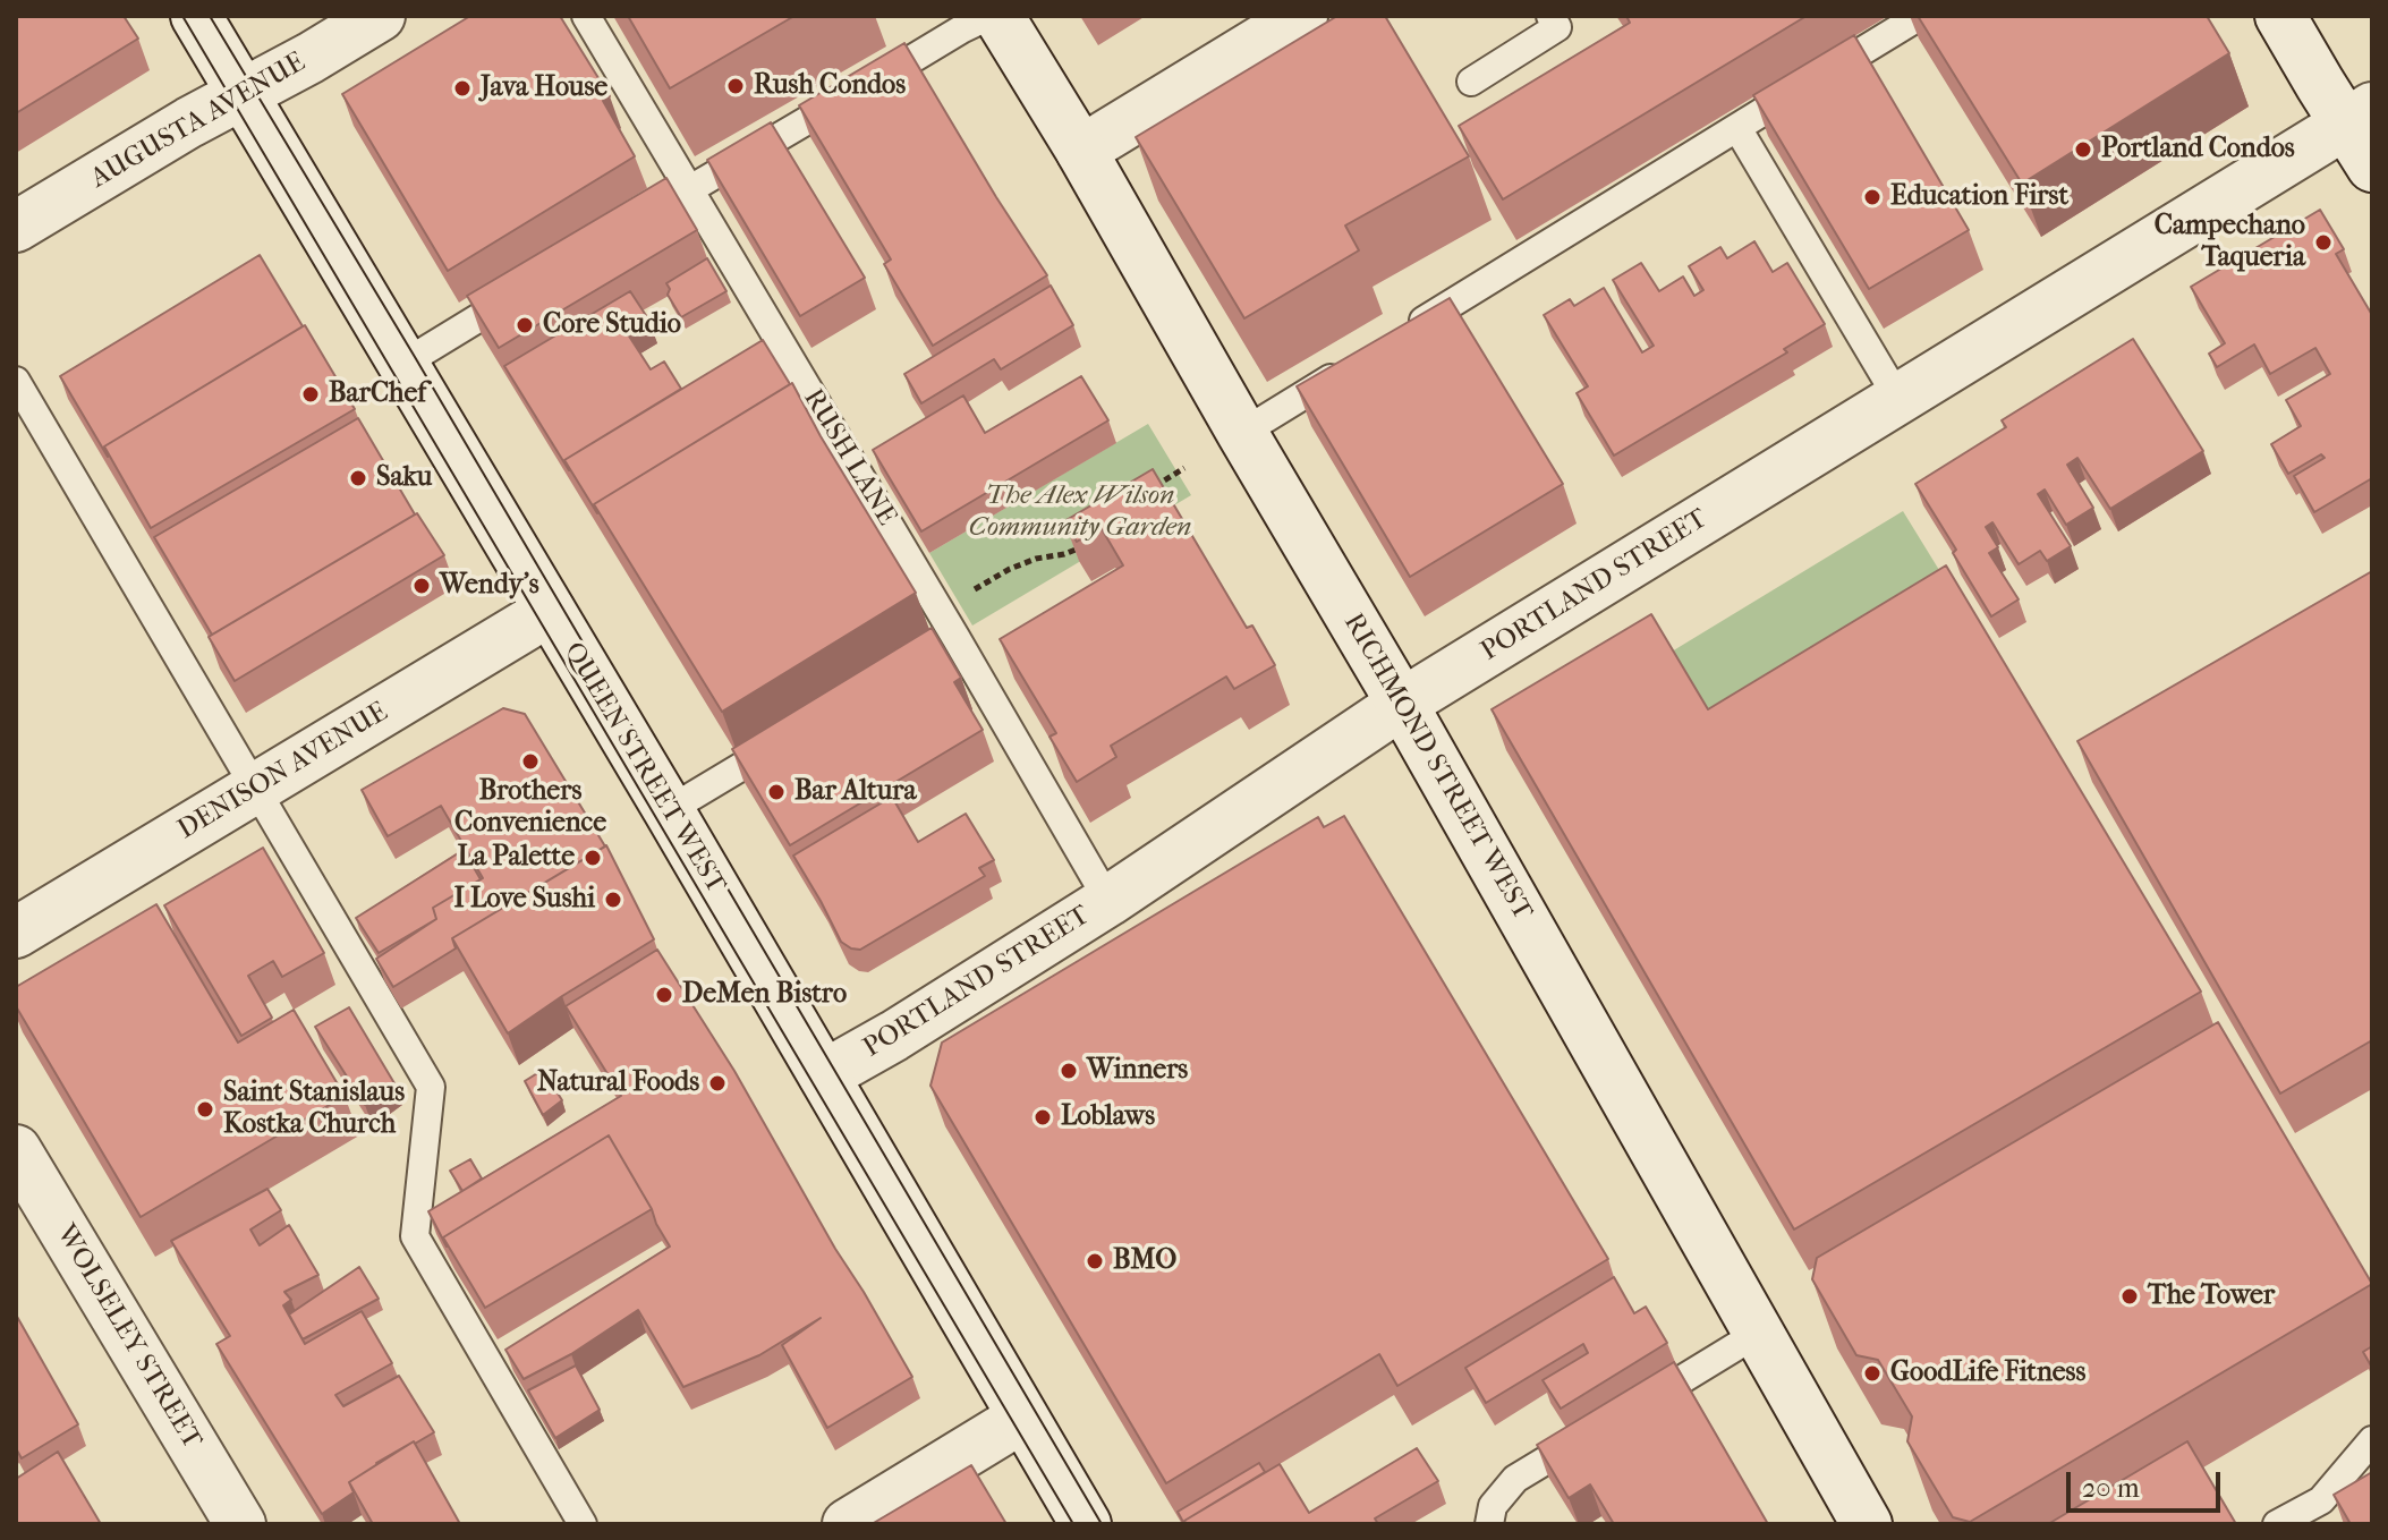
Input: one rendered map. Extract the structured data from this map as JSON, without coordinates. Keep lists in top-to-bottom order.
{
  "streets": {
    "street": [
      "AUGUSTA AVENUE",
      "PORTLAND STREET",
      "RICHMOND STREET WEST",
      "QUEEN STREET WEST",
      "DENISON AVENUE",
      "WOLSELEY STREET"
    ],
    "lane": ["RUSH LANE"]
  },
  "crossings": [
    ["AUGUSTA AVENUE", "QUEEN STREET WEST"],
    ["RUSH LANE", "PORTLAND STREET"],
    ["PORTLAND STREET", "RICHMOND STREET WEST"],
    ["PORTLAND STREET", "QUEEN STREET WEST"],
    ["QUEEN STREET WEST", "DENISON AVENUE"]
  ],
  "parks": ["The Alex Wilson Community Garden"],
  "places": [
    "Rush Condos",
    "Java House",
    "Portland Condos",
    "Education First",
    "Campechano Taqueria",
    "Core Studio",
    "BarChef",
    "Saku",
    "Wendy's",
    "Brothers Convenience",
    "Bar Altura",
    "La Palette",
    "I Love Sushi",
    "DeMen Bistro",
    "Winners",
    "Natural Foods",
    "Saint Stanislaus Kostka Church",
    "Loblaws",
    "BMO",
    "The Tower",
    "GoodLife Fitness"
  ],
  "scale_bar": "20 m"
}
